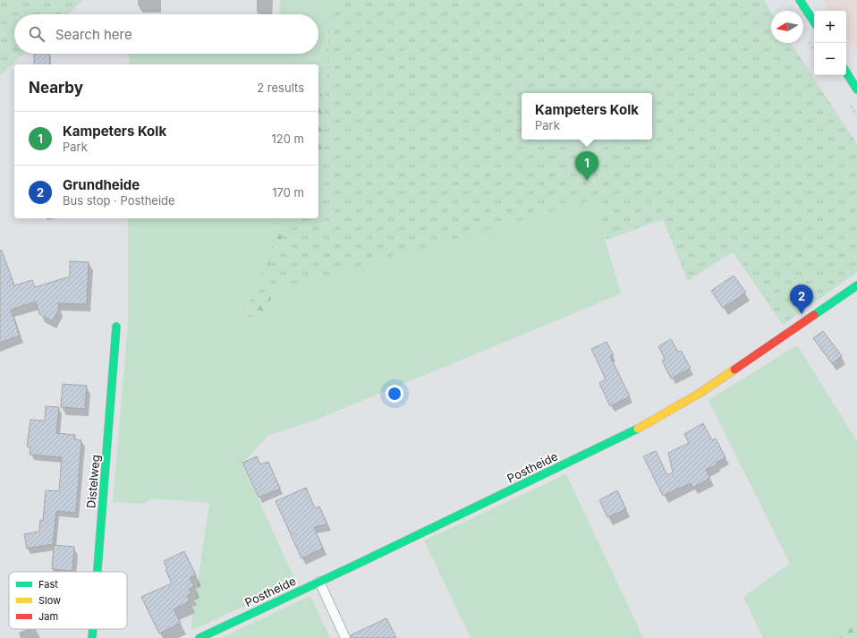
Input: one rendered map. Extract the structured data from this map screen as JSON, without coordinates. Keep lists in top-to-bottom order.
{
  "streets": {
    "street": ["Postheide", "Distelweg"]
  },
  "legend": ["Fast", "Slow", "Jam"],
  "north": "left",
  "page": {
    "map_buttons": ["+", "−"],
    "search": "Search here",
    "heading": ["Nearby", "2 results"],
    "popup": ["Kampeters Kolk", "Park"],
    "list": [
      {
        "mark": "1",
        "name": "Kampeters Kolk",
        "note": "Park",
        "value": "120 m"
      },
      {
        "mark": "2",
        "name": "Grundheide",
        "note": "Bus stop · Postheide",
        "value": "170 m"
      }
    ],
    "pins": ["1", "2"]
  }
}
